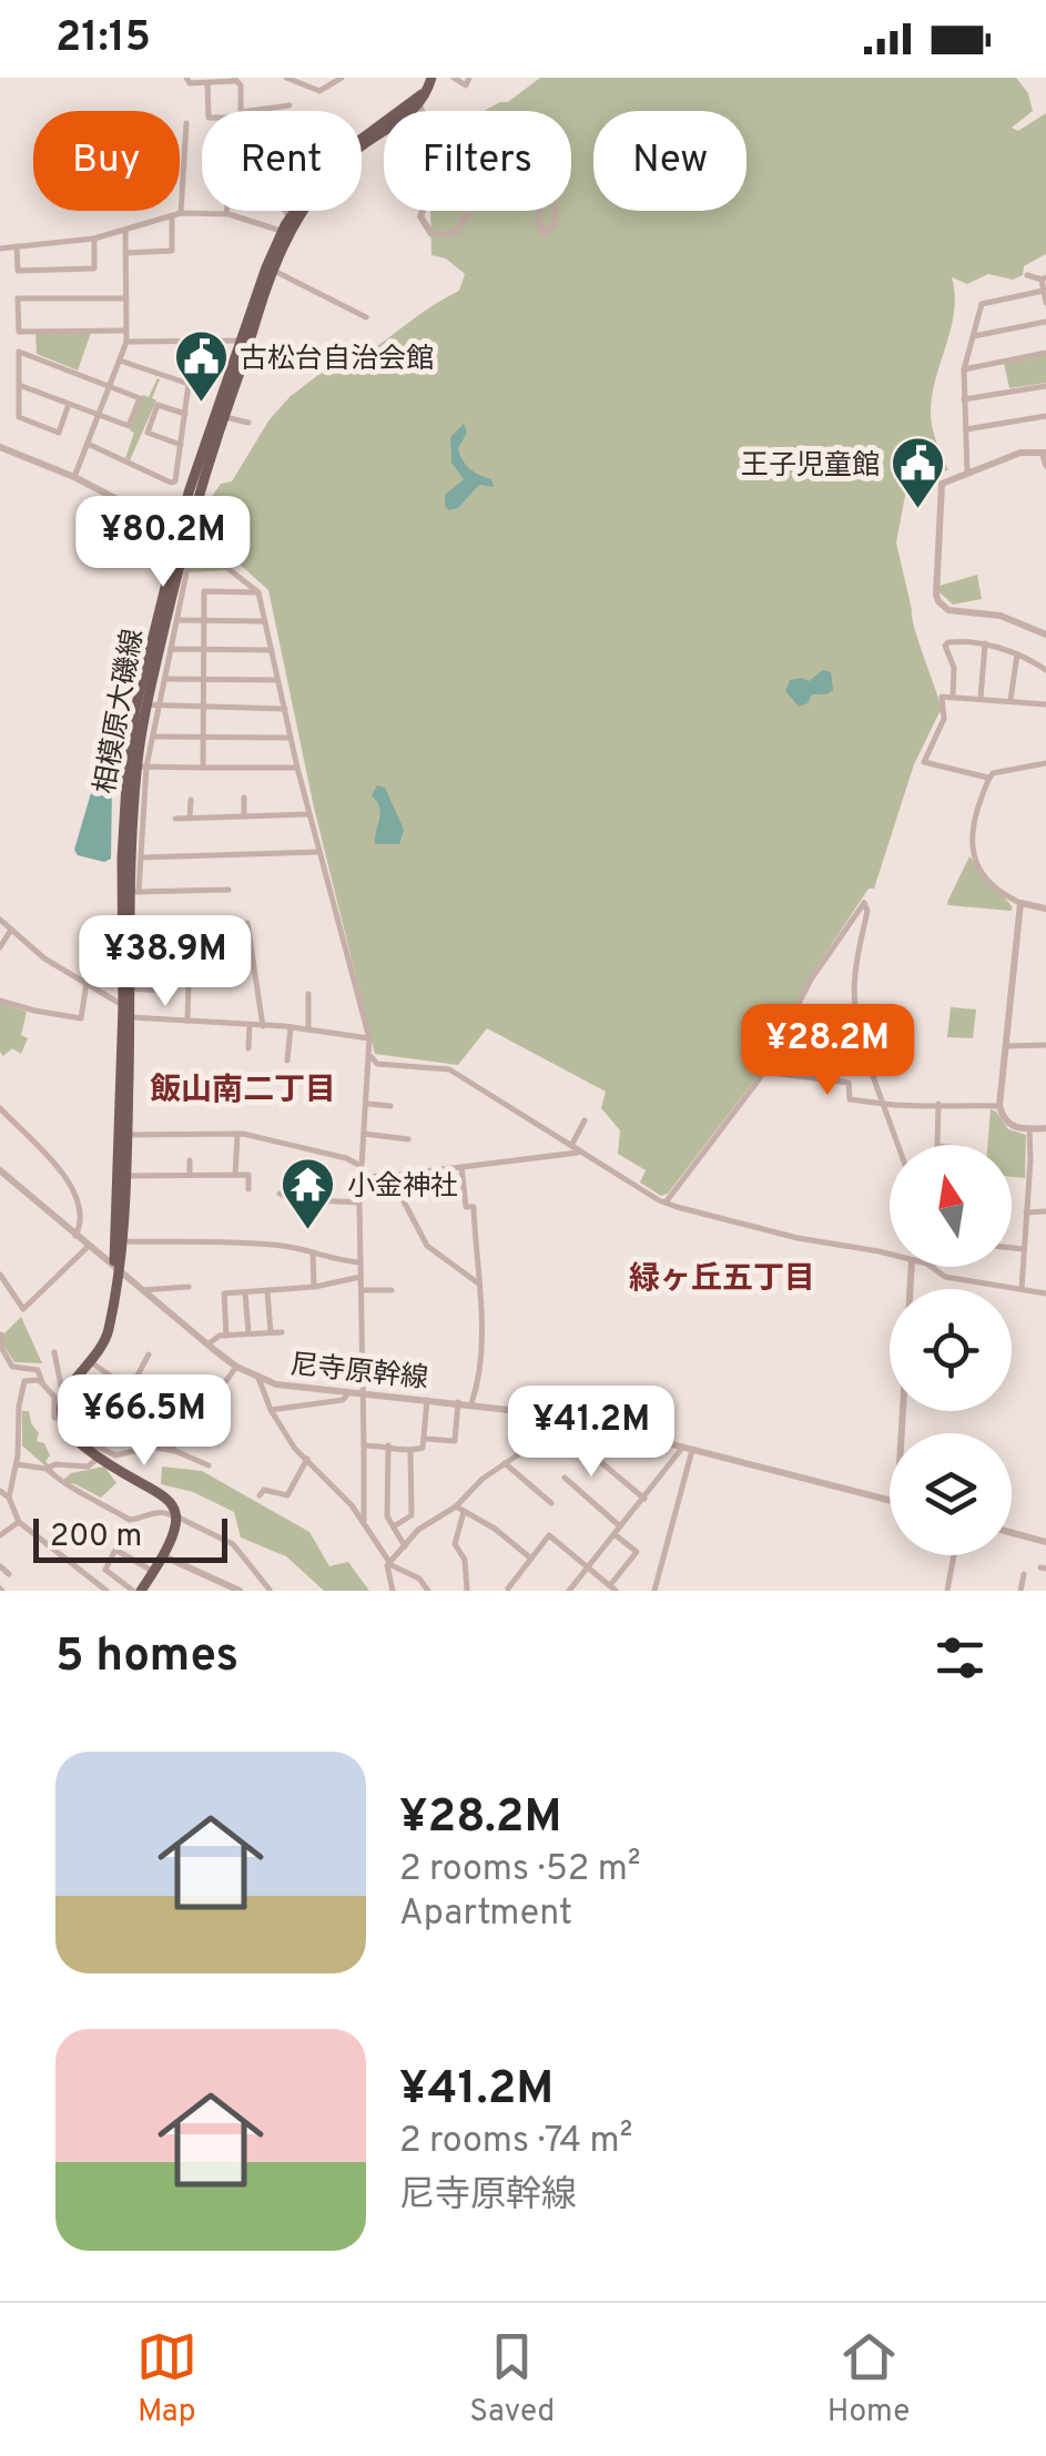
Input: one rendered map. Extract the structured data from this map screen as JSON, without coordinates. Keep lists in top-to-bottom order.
{
  "streets": {
    "main road": ["相模原大磯線"],
    "street": ["尼寺原幹線"]
  },
  "crossings": [
    ["相模原大磯線", "尼寺原幹線"]
  ],
  "districts": ["飯山南二丁目", "緑ヶ丘五丁目"],
  "places": {
    "public building": ["古松台自治会館", "王子児童館"],
    "temple": ["小金神社"]
  },
  "scale_bar": "200 m",
  "north": "top",
  "page": {
    "status": "21:15",
    "chip": [
      "Buy",
      "Rent",
      "Filters",
      "New"
    ],
    "price": [
      "¥80.2M",
      "¥38.9M",
      "¥28.2M",
      "¥66.5M",
      "¥41.2M"
    ],
    "scale": "200 m",
    "heading": "5 homes",
    "list": [
      {
        "name": "¥28.2M",
        "note": "2 rooms · 52 m² · Apartment"
      },
      {
        "name": "¥41.2M",
        "note": "2 rooms · 74 m² · 尼寺原幹線"
      }
    ],
    "tabs": ["Map", "Saved", "Home"]
  }
}
